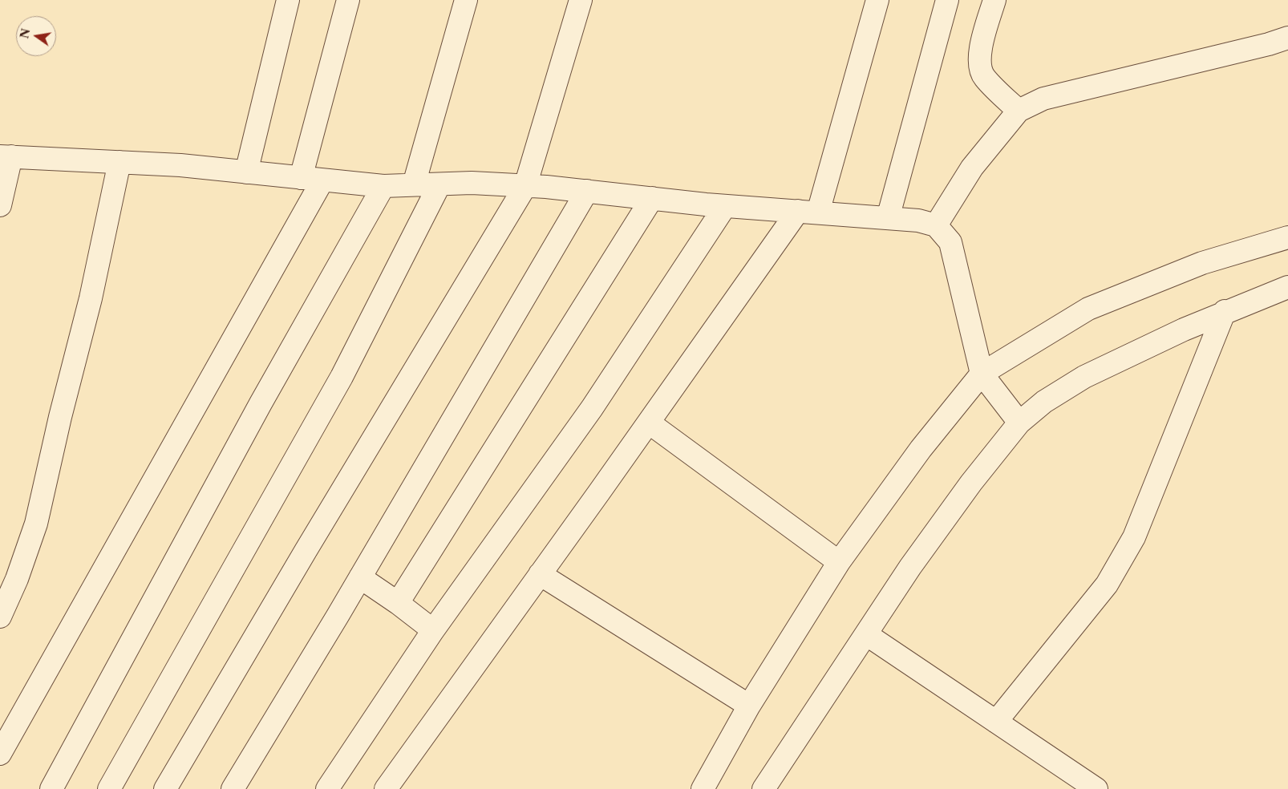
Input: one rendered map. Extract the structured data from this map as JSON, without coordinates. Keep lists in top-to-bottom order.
{
  "north": "left"
}
